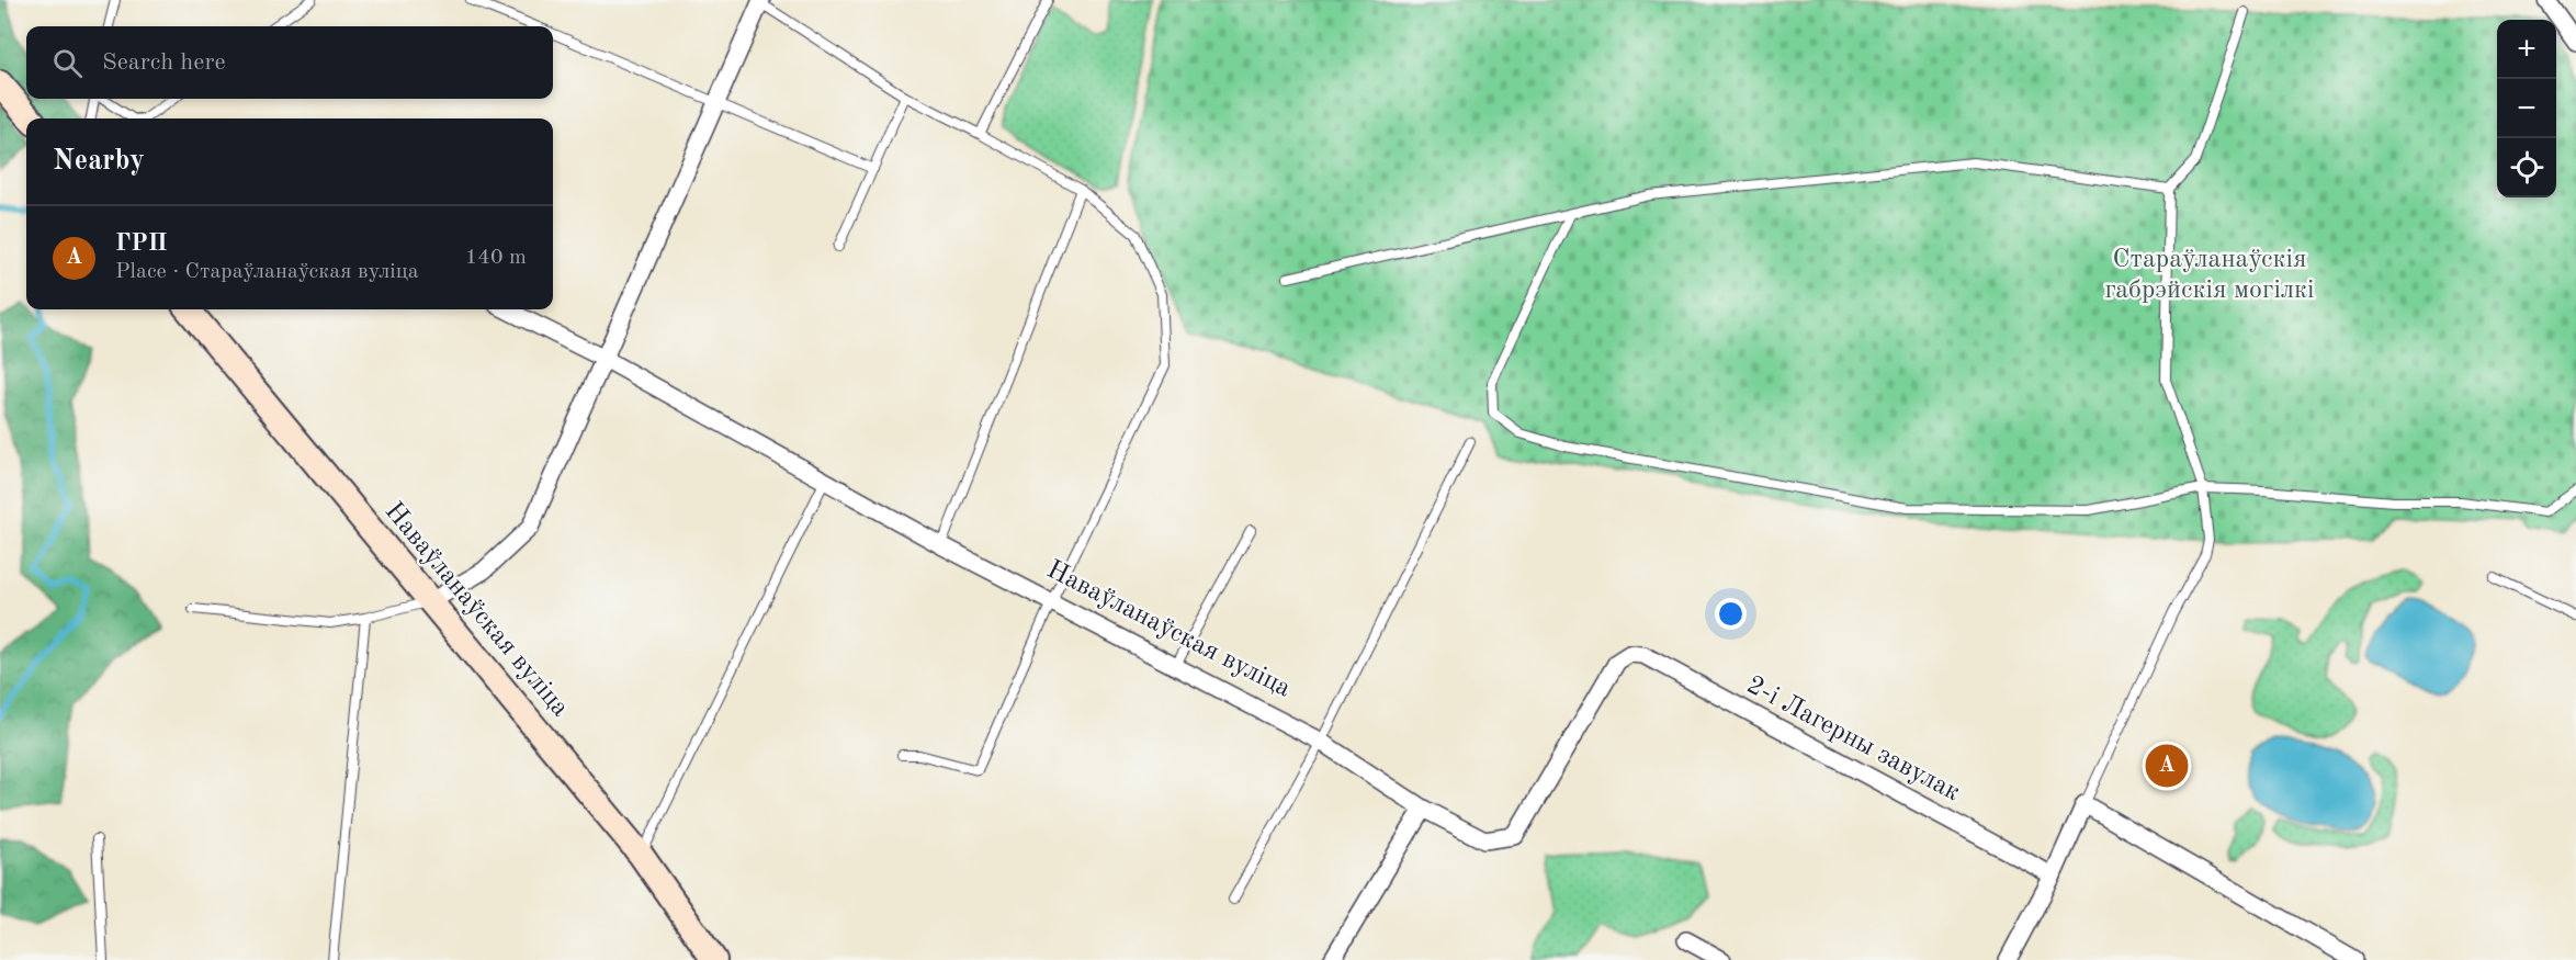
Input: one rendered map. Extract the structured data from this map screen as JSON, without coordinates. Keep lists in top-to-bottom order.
{
  "streets": {
    "street": ["Наваўланаўская вуліца", "2-і Лагерны завулак"]
  },
  "crossings": [
    ["Наваўланаўская вуліца", "2-і Лагерны завулак"]
  ],
  "parks": ["Стараўланаўскія габрэйскія могілкі"],
  "page": {
    "map_buttons": ["+", "−"],
    "search": "Search here",
    "heading": "Nearby",
    "list": [
      {
        "mark": "A",
        "name": "ГРП",
        "note": "Place · Стараўланаўская вуліца",
        "value": "140 m"
      }
    ],
    "pins": "A"
  }
}
